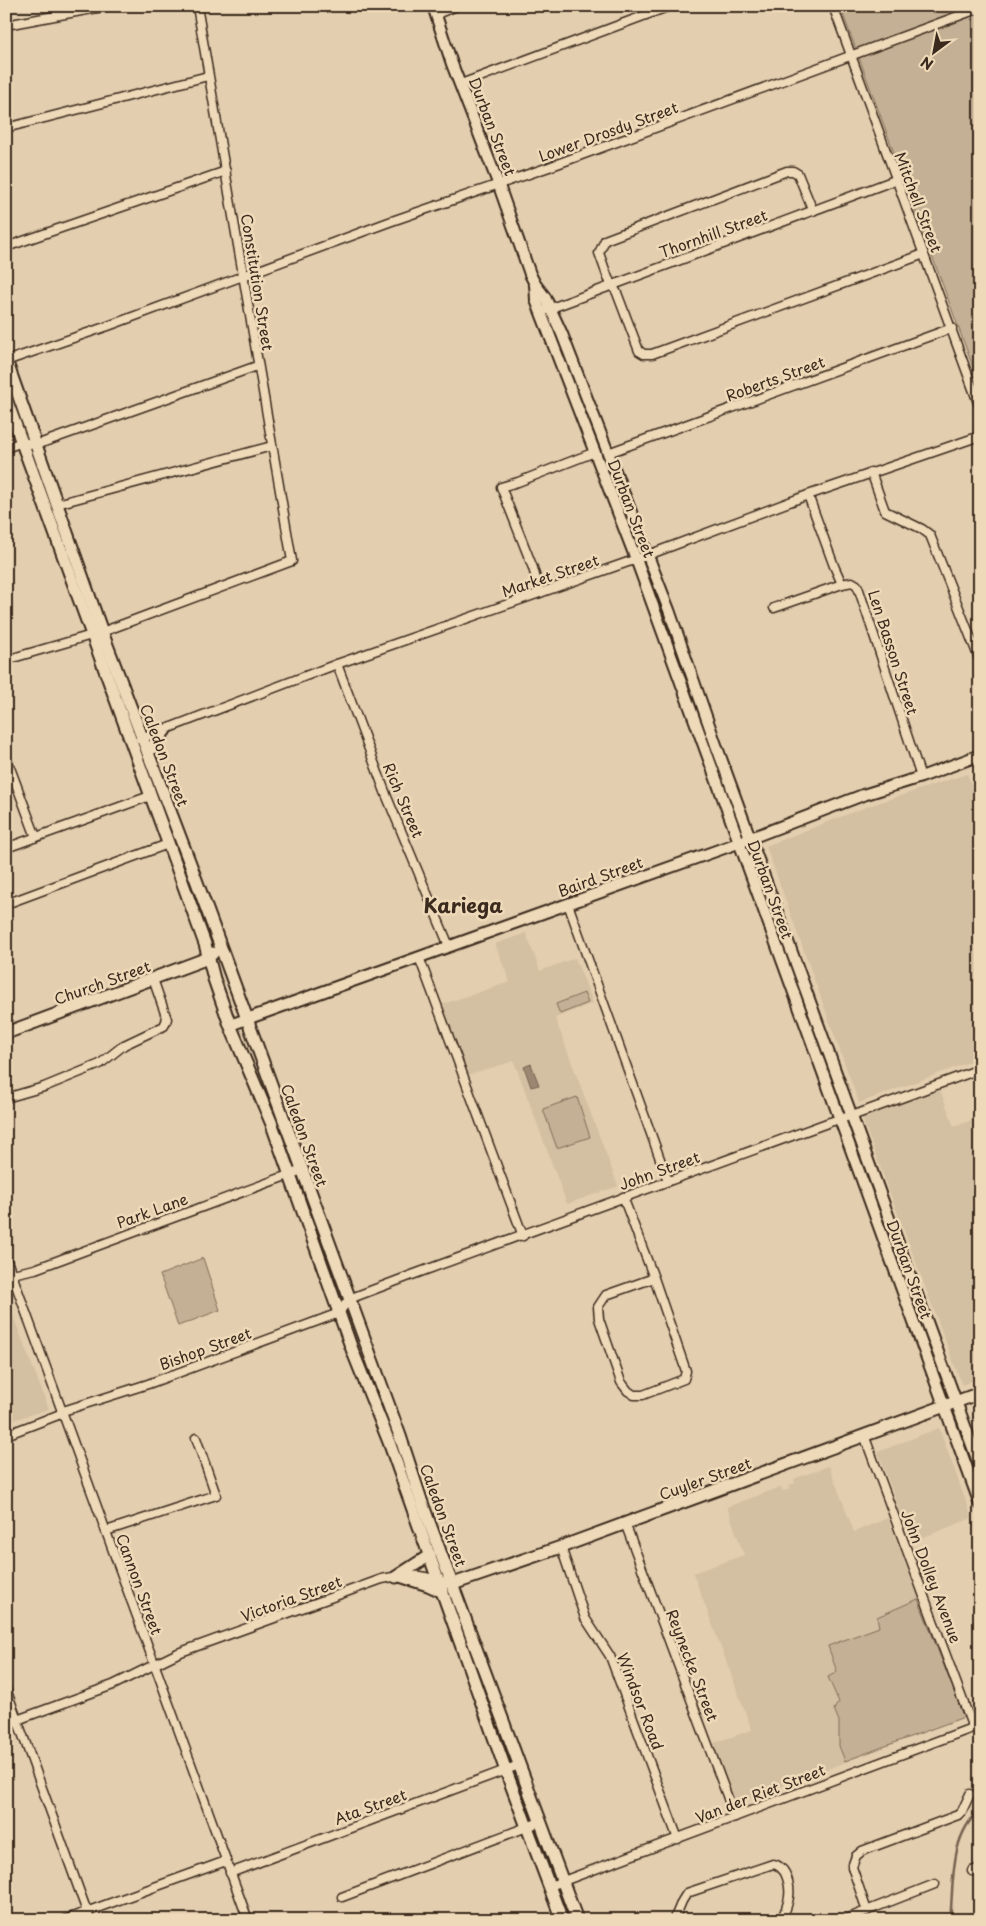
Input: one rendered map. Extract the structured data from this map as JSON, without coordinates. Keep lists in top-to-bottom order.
{
  "streets": {
    "main road": ["Caledon Street", "Church Street", "Cuyler Street"],
    "street": [
      "Durban Street",
      "Lower Drosdy Street",
      "Mitchell Street",
      "Thornhill Street",
      "Constitution Street",
      "Roberts Street",
      "Market Street",
      "Len Basson Street",
      "Rich Street",
      "Baird Street",
      "John Street",
      "Park Lane",
      "Bishop Street",
      "John Dolley Avenue",
      "Cannon Street",
      "Victoria Street",
      "Reynecke Street",
      "Windsor Road",
      "Van der Riet Street",
      "Ata Street"
    ]
  },
  "crossings": [
    ["Durban Street", "Lower Drosdy Street"],
    ["Durban Street", "Thornhill Street"],
    ["Durban Street", "Roberts Street"],
    ["Durban Street", "Market Street"],
    ["Durban Street", "Baird Street"],
    ["Durban Street", "John Street"],
    ["Durban Street", "Cuyler Street"],
    ["Lower Drosdy Street", "Mitchell Street"],
    ["Lower Drosdy Street", "Constitution Street"],
    ["Lower Drosdy Street", "Caledon Street"],
    ["Mitchell Street", "Thornhill Street"],
    ["Mitchell Street", "Roberts Street"],
    ["Constitution Street", "Caledon Street"],
    ["Market Street", "Caledon Street"],
    ["Market Street", "Rich Street"],
    ["Len Basson Street", "Baird Street"],
    ["Caledon Street", "Baird Street"],
    ["Caledon Street", "Church Street"],
    ["Caledon Street", "John Street"],
    ["Caledon Street", "Park Lane"],
    ["Caledon Street", "Bishop Street"],
    ["Caledon Street", "Cuyler Street"],
    ["Caledon Street", "Van der Riet Street"],
    ["Caledon Street", "Ata Street"],
    ["Rich Street", "Baird Street"],
    ["Park Lane", "Cannon Street"],
    ["Bishop Street", "Cannon Street"],
    ["Cuyler Street", "John Dolley Avenue"],
    ["Cuyler Street", "Reynecke Street"],
    ["Cuyler Street", "Windsor Road"],
    ["John Dolley Avenue", "Van der Riet Street"],
    ["Cannon Street", "Victoria Street"],
    ["Cannon Street", "Ata Street"],
    ["Reynecke Street", "Van der Riet Street"],
    ["Windsor Road", "Van der Riet Street"]
  ],
  "districts": ["Kariega"],
  "north": "bottom left"
}
